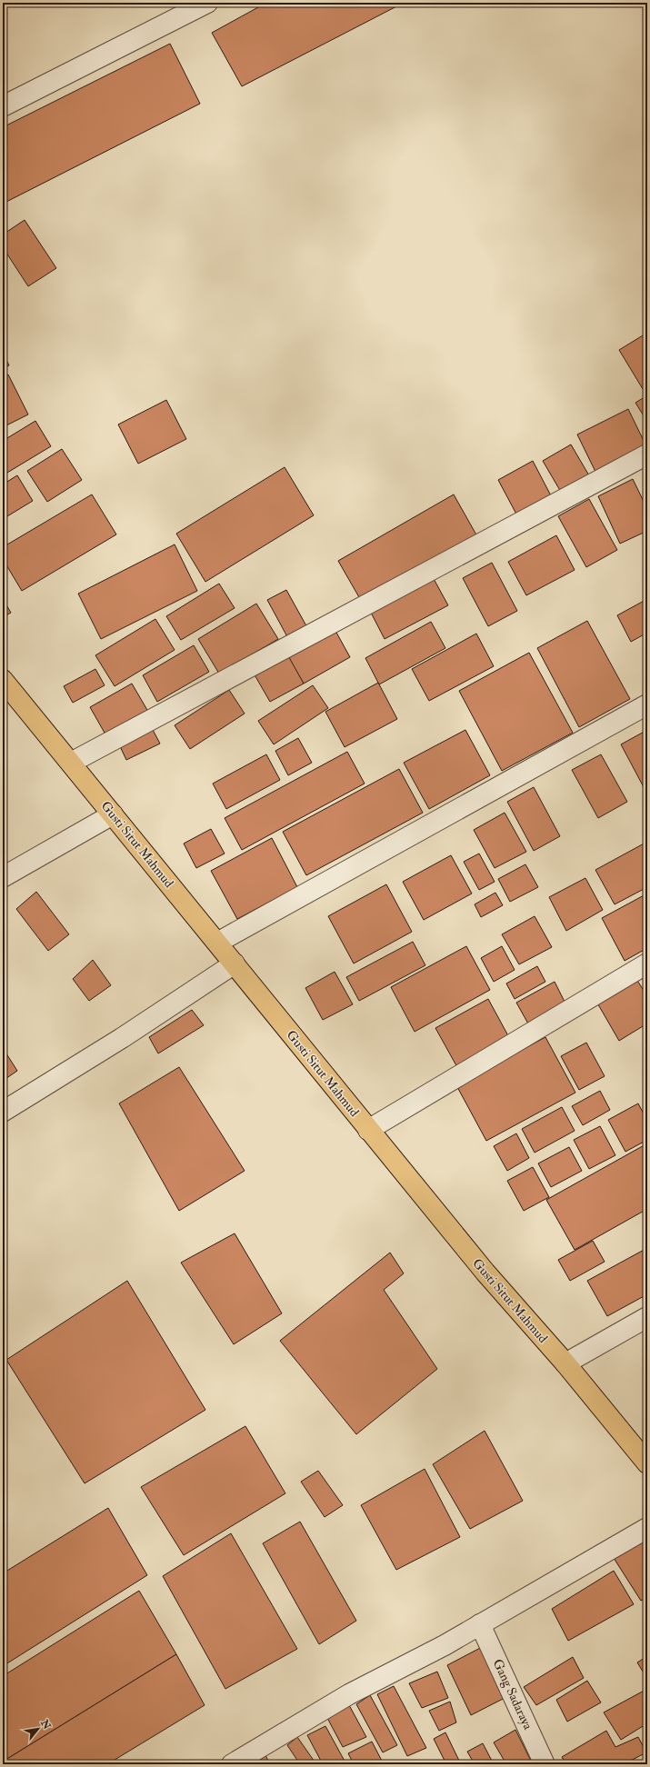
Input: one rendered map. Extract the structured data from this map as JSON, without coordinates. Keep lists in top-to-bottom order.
{
  "streets": {
    "highway": ["Gusti Situt Mahmud"],
    "street": ["Gang Sadaraya"]
  },
  "north": "top right"
}
